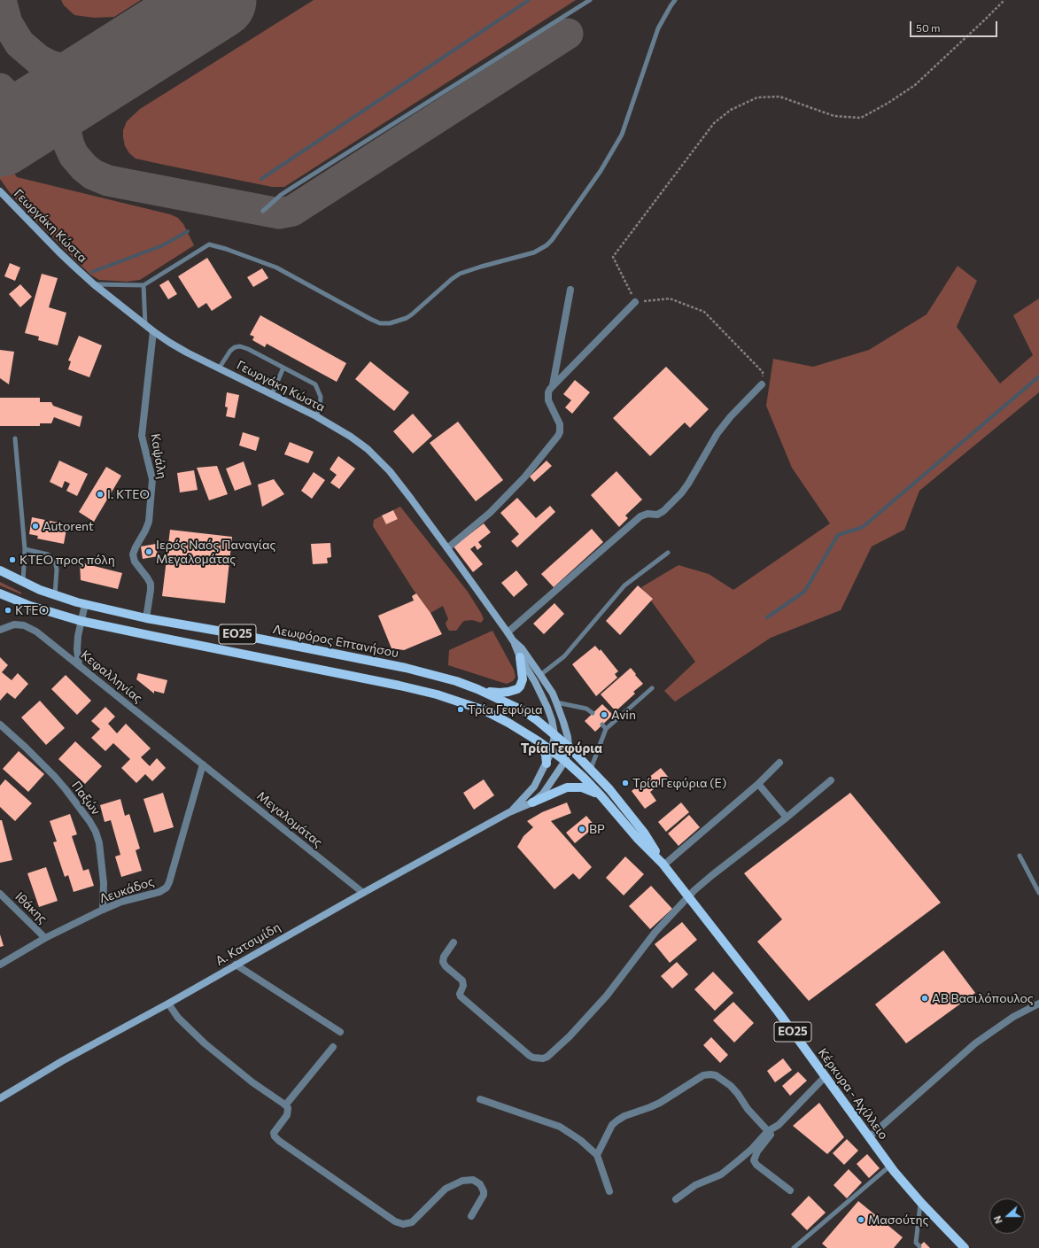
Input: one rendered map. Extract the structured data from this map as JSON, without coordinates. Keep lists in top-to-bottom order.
{
  "streets": {
    "main road": [
      "Γεωργάκη Κώστα",
      "ΕΟ25",
      "Λεωφόρος Επτανήσου",
      "Α. Κατσιμίδη",
      "Κέρκυρα - Αχίλλειο"
    ],
    "street": [
      "Καψάλη",
      "Κεφαλληνίας",
      "Παξών",
      "Μεγαλομάτας",
      "Λευκάδος",
      "Ιθάκης"
    ]
  },
  "crossings": [
    ["Γεωργάκη Κώστα", "Καψάλη"],
    ["Γεωργάκη Κώστα", "Λεωφόρος Επτανήσου"],
    ["Γεωργάκη Κώστα", "Α. Κατσιμίδη"],
    ["Γεωργάκη Κώστα", "Κέρκυρα - Αχίλλειο"],
    ["Καψάλη", "Λεωφόρος Επτανήσου"],
    ["ΕΟ25", "Α. Κατσιμίδη"],
    ["ΕΟ25", "Κέρκυρα - Αχίλλειο"],
    ["Λεωφόρος Επτανήσου", "Α. Κατσιμίδη"],
    ["Λεωφόρος Επτανήσου", "Κέρκυρα - Αχίλλειο"],
    ["Κεφαλληνίας", "Μεγαλομάτας"],
    ["Κεφαλληνίας", "Λευκάδος"],
    ["Παξών", "Λευκάδος"],
    ["Μεγαλομάτας", "Λευκάδος"],
    ["Μεγαλομάτας", "Α. Κατσιμίδη"],
    ["Λευκάδος", "Ιθάκης"],
    ["Α. Κατσιμίδη", "Κέρκυρα - Αχίλλειο"]
  ],
  "districts": ["Τρία Γεφύρια"],
  "places": [
    "Ι. ΚΤΕΟ",
    "Autorent",
    "Ιερός Ναός Παναγίας Μεγαλομάτας",
    "ΚΤΕΟ προς πόλη",
    "ΚΤΕΟ",
    "Τρία Γεφύρια",
    "Avin",
    "Τρία Γεφύρια (E)",
    "BP",
    "ΑΒ Βασιλόπουλος",
    "Μασούτης"
  ],
  "scale_bar": "50 m",
  "north": "left"
}
